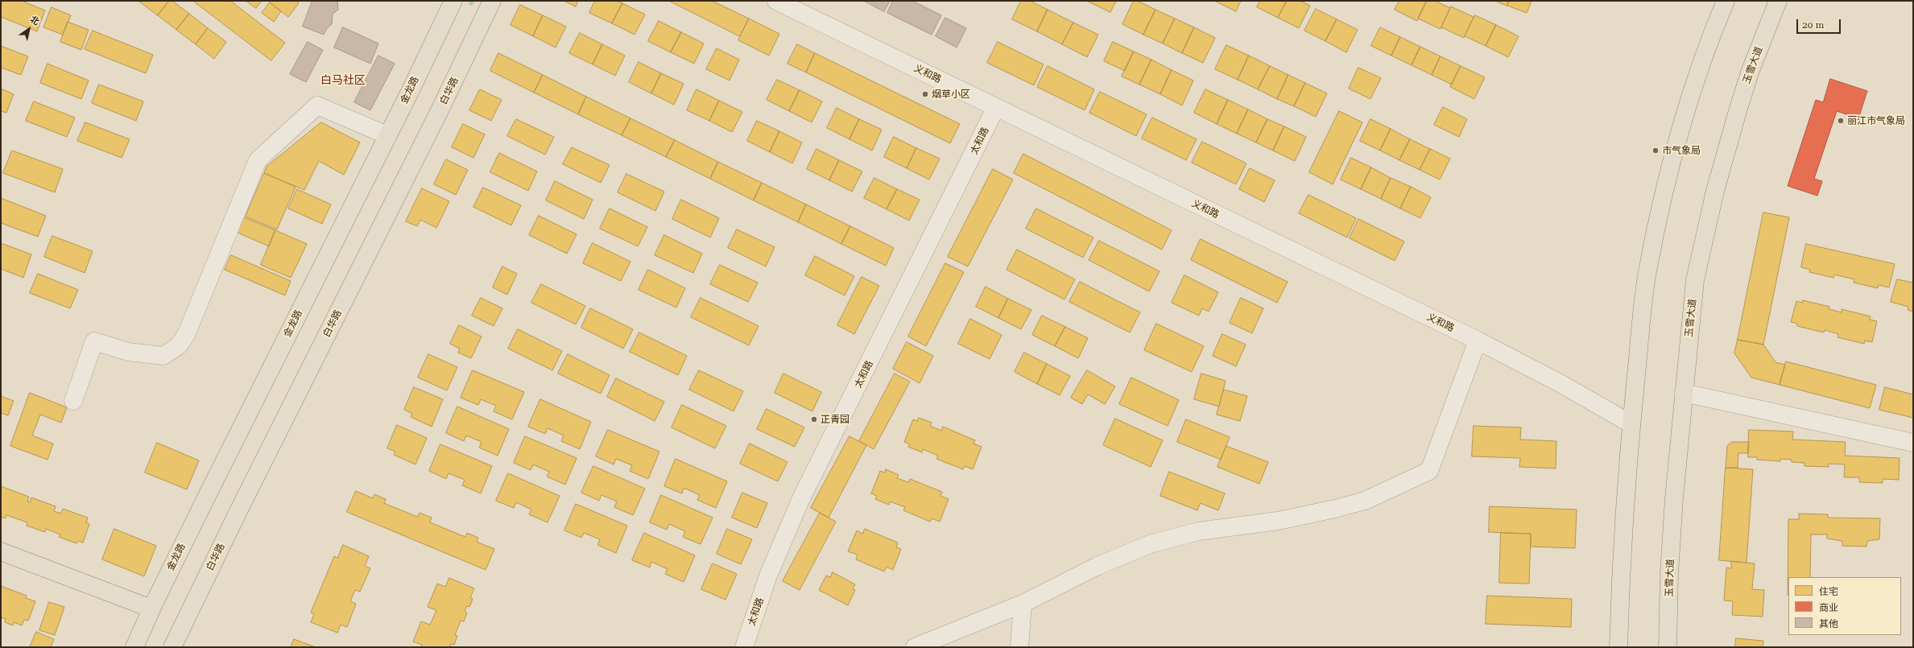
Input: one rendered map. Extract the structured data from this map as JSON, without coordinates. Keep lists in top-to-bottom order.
{
  "streets": {
    "main road": ["玉雪大道", "金龙路", "白华路"],
    "street": ["义和路", "太和路"]
  },
  "crossings": [
    ["义和路", "太和路"]
  ],
  "districts": ["白马社区"],
  "places": [
    "烟草小区",
    "丽江市气象局",
    "市气象局",
    "正青园"
  ],
  "legend": ["住宅", "商业", "其他"],
  "scale_bar": "20 m",
  "north": "top right"
}
